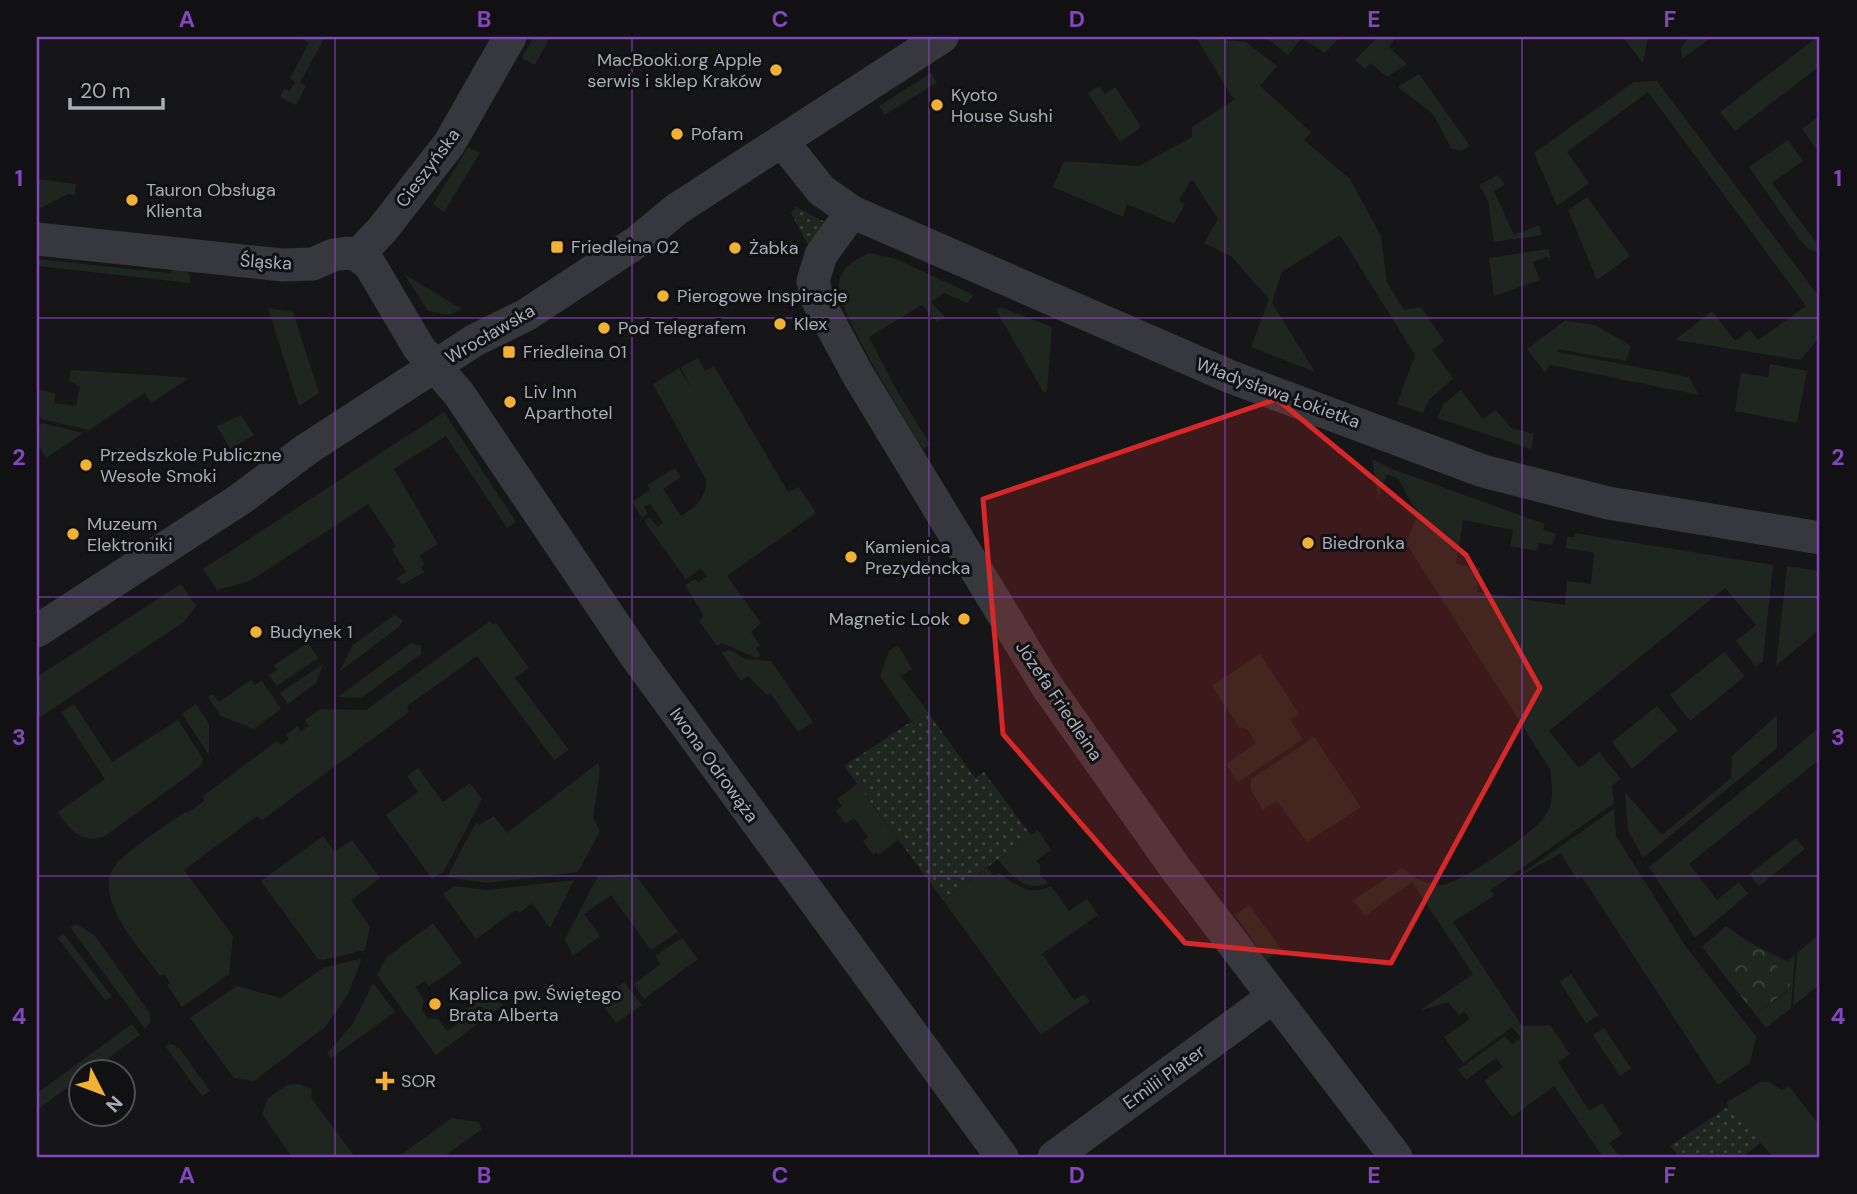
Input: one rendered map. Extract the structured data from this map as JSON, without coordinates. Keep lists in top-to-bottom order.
{
  "streets": {
    "street": [
      "Cieszyńska",
      "Śląska",
      "Wrocławska",
      "Władysława Łokietka",
      "Józefa Friedleina",
      "Iwona Odrowąża",
      "Emilii Plater"
    ]
  },
  "crossings": [
    ["Cieszyńska", "Śląska"],
    ["Wrocławska", "Władysława Łokietka"],
    ["Wrocławska", "Iwona Odrowąża"],
    ["Władysława Łokietka", "Józefa Friedleina"],
    ["Józefa Friedleina", "Emilii Plater"]
  ],
  "places": {
    "other": [
      "MacBooki.org Apple serwis i sklep Kraków",
      "Kyoto House Sushi",
      "Pofam",
      "Tauron Obsługa Klienta",
      "Żabka",
      "Pierogowe Inspiracje",
      "Klex",
      "Pod Telegrafem",
      "Liv Inn Aparthotel",
      "Przedszkole Publiczne Wesołe Smoki",
      "Muzeum Elektroniki",
      "Biedronka",
      "Kamienica Prezydencka",
      "Magnetic Look",
      "Budynek 1",
      "Kaplica pw. Świętego Brata Alberta"
    ],
    "transit": ["Friedleina 02", "Friedleina 01"],
    "health": ["SOR"]
  },
  "scale_bar": "20 m",
  "north": "bottom right",
  "grid": {
    "columns": [
      "A",
      "B",
      "C",
      "D",
      "E",
      "F"
    ],
    "rows": [
      "1",
      "2",
      "3",
      "4"
    ]
  }
}
